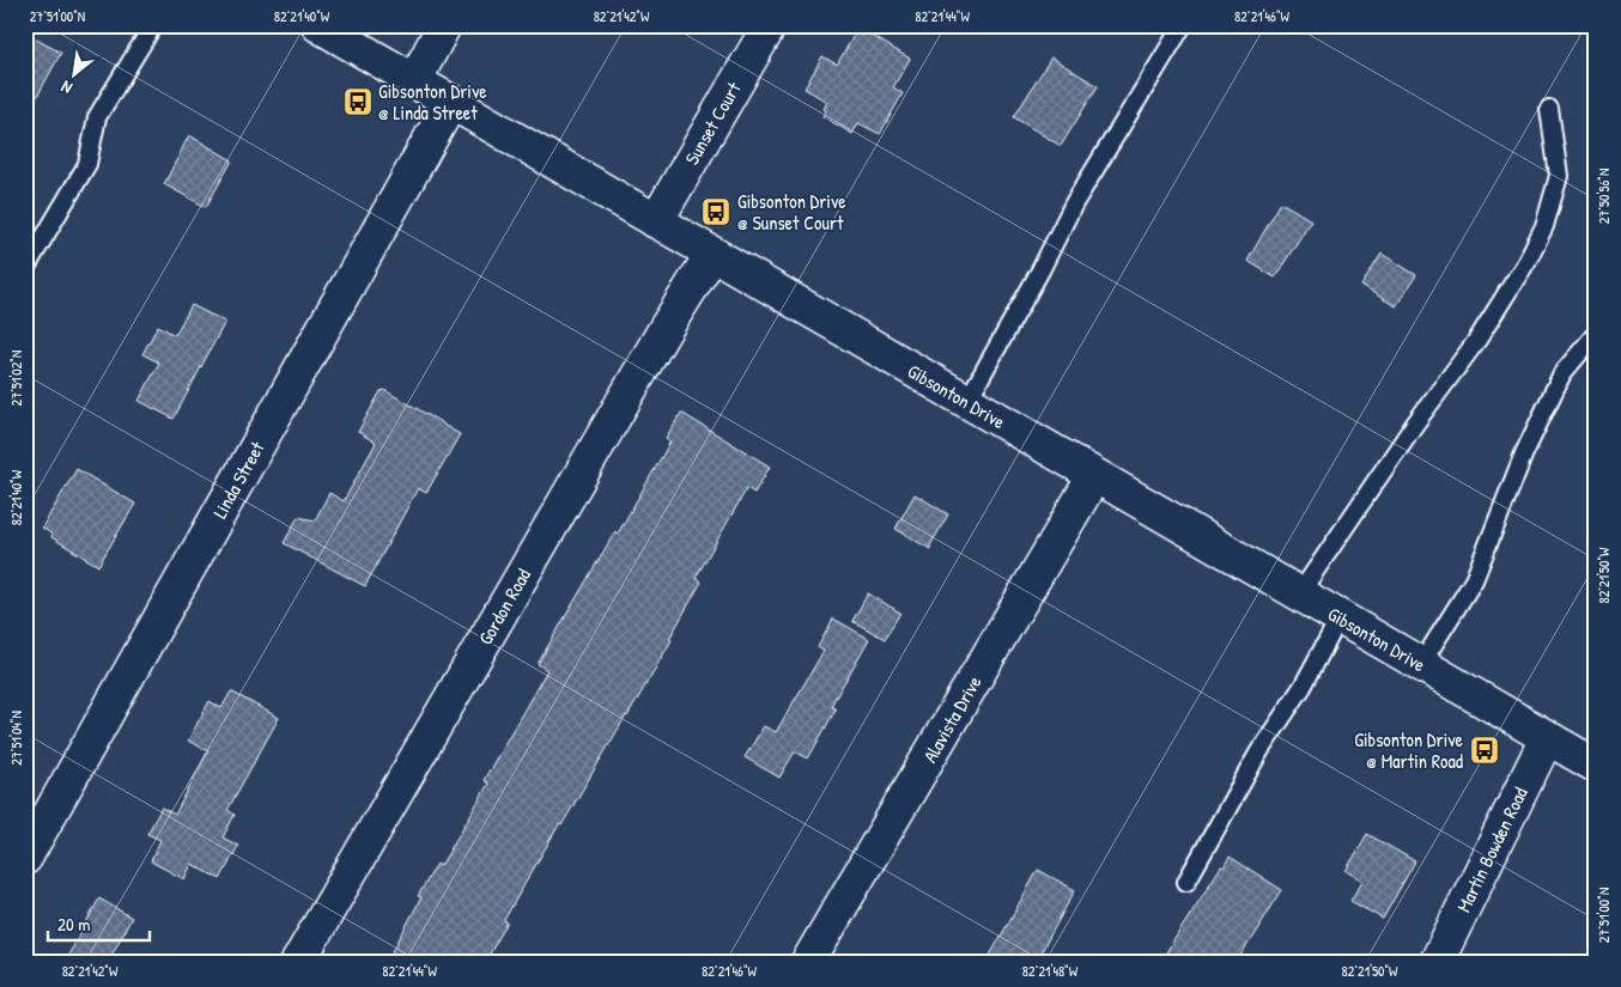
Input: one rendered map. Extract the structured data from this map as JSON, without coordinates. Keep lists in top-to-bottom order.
{
  "streets": {
    "street": [
      "Sunset Court",
      "Gibsonton Drive",
      "Linda Street",
      "Gordon Road",
      "Alavista Drive",
      "Martin Bowden Road"
    ]
  },
  "crossings": [
    ["Sunset Court", "Gibsonton Drive"],
    ["Gibsonton Drive", "Linda Street"],
    ["Gibsonton Drive", "Gordon Road"],
    ["Gibsonton Drive", "Alavista Drive"],
    ["Gibsonton Drive", "Martin Bowden Road"]
  ],
  "places": {
    "bus stop": ["Gibsonton Drive @ Linda Street", "Gibsonton Drive @ Sunset Court", "Gibsonton Drive @ Martin Road"]
  },
  "scale_bar": "20 m",
  "north": "bottom left",
  "coordinates": [
    "27°51'00\"N",
    "82°21'40\"W",
    "82°21'42\"W",
    "82°21'44\"W",
    "82°21'46\"W",
    "27°50'56\"N",
    "27°51'02\"N",
    "82°21'50\"W",
    "27°51'04\"N",
    "82°21'48\"W"
  ]
}
